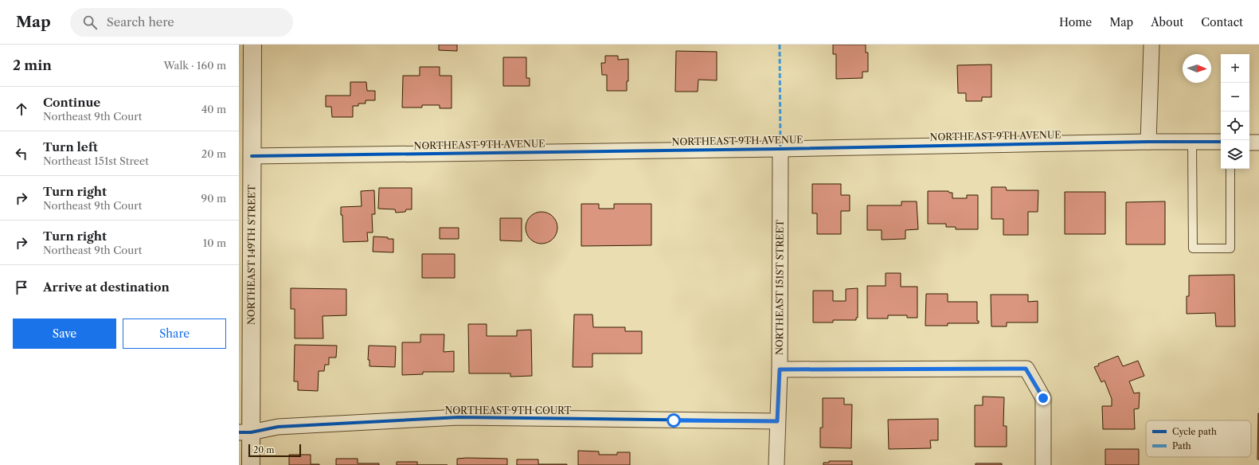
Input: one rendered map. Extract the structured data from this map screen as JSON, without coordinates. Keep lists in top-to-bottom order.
{
  "streets": {
    "street": [
      "NORTHEAST 9TH AVENUE",
      "NORTHEAST 149TH STREET",
      "NORTHEAST 151ST STREET",
      "NORTHEAST 9TH COURT"
    ]
  },
  "crossings": [
    ["NORTHEAST 9TH AVENUE", "NORTHEAST 149TH STREET"],
    ["NORTHEAST 9TH AVENUE", "NORTHEAST 151ST STREET"],
    ["NORTHEAST 149TH STREET", "NORTHEAST 9TH COURT"],
    ["NORTHEAST 151ST STREET", "NORTHEAST 9TH COURT"]
  ],
  "legend": ["Cycle path", "Path"],
  "scale_bar": "20 m",
  "north": "right",
  "page": {
    "header": "Map",
    "search": "Search here",
    "nav": [
      "Home",
      "Map",
      "About",
      "Contact"
    ],
    "heading": ["2 min", "Walk · 160 m"],
    "map_buttons": ["+", "−"],
    "list": [
      ["Continue", "Northeast 9th Court", "40 m"],
      ["Turn left", "Northeast 151st Street", "20 m"],
      ["Turn right", "Northeast 9th Court", "90 m"],
      ["Turn right", "Northeast 9th Court", "10 m"],
      "Arrive at destination"
    ],
    "buttons": ["Save", "Share"],
    "scale": "20 m"
  }
}
